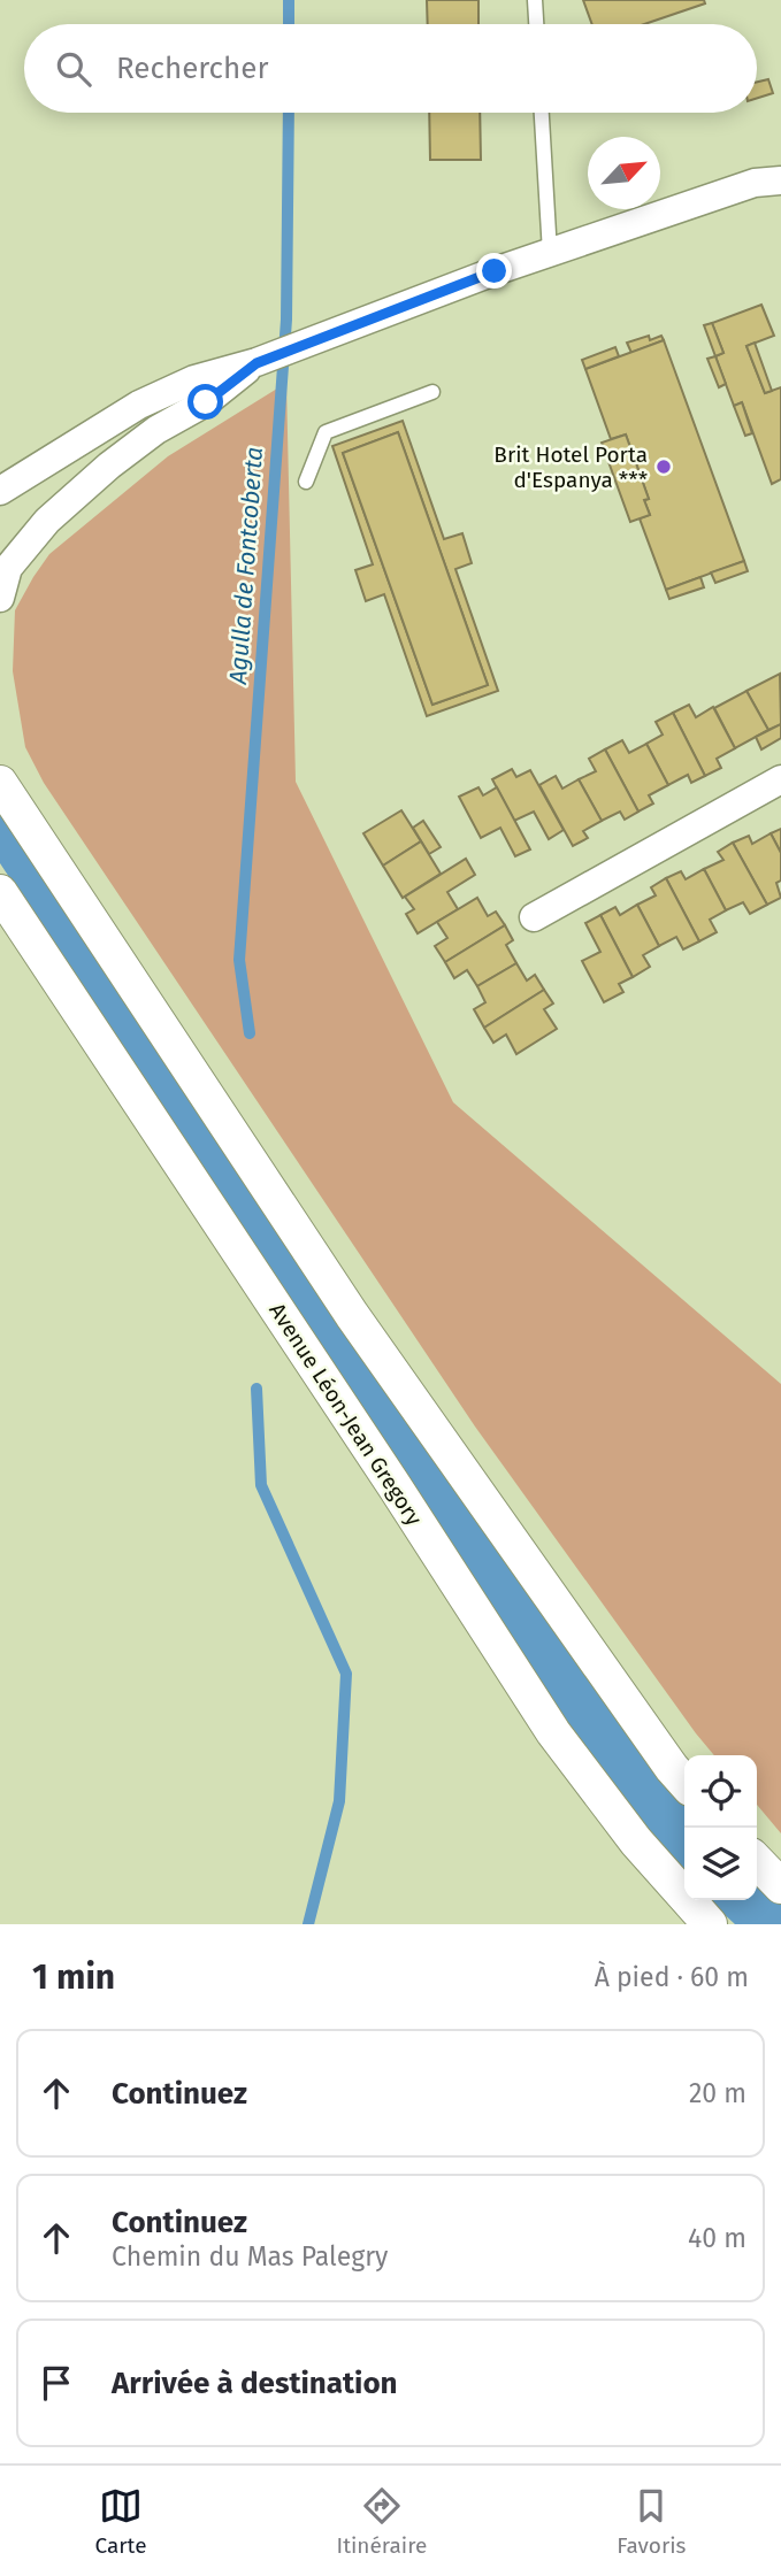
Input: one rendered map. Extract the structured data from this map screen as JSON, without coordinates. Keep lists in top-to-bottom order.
{
  "streets": {
    "street": ["Avenue Léon-Jean Gregory"]
  },
  "water": ["Agulla de Fontcoberta"],
  "places": ["Brit Hotel Porta d'Espanya ***"],
  "north": "top right",
  "page": {
    "search": "Rechercher",
    "heading": ["1 min", "À pied · 60 m"],
    "list": [
      ["Continuez", "20 m"],
      ["Continuez", "Chemin du Mas Palegry", "40 m"],
      "Arrivée à destination"
    ],
    "nav": ["Carte", "Itinéraire", "Favoris"]
  }
}
